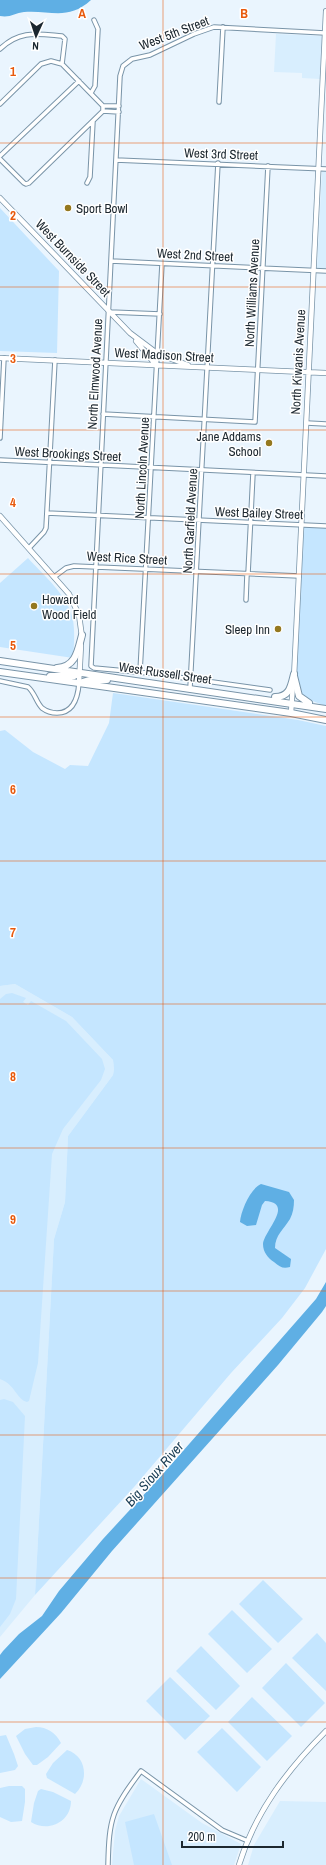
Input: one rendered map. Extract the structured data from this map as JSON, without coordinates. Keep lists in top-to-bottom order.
{
  "streets": {
    "highway": ["West Russell Street"],
    "main road": ["West Burnside Street", "West Madison Street", "North Kiwanis Avenue"],
    "street": [
      "West 5th Street",
      "West 3rd Street",
      "West 2nd Street",
      "North Williams Avenue",
      "North Elmwood Avenue",
      "West Brookings Street",
      "North Lincoln Avenue",
      "West Bailey Street",
      "North Garfield Avenue",
      "West Rice Street"
    ]
  },
  "crossings": [
    ["West 5th Street", "North Kiwanis Avenue"],
    ["West 5th Street", "North Elmwood Avenue"],
    ["West 3rd Street", "North Williams Avenue"],
    ["West 3rd Street", "North Kiwanis Avenue"],
    ["West 3rd Street", "North Elmwood Avenue"],
    ["West 3rd Street", "North Garfield Avenue"],
    ["West 2nd Street", "North Williams Avenue"],
    ["West 2nd Street", "North Kiwanis Avenue"],
    ["West 2nd Street", "North Elmwood Avenue"],
    ["West 2nd Street", "North Lincoln Avenue"],
    ["West 2nd Street", "North Garfield Avenue"],
    ["West Burnside Street", "West Madison Street"],
    ["West Burnside Street", "North Elmwood Avenue"],
    ["West Burnside Street", "North Lincoln Avenue"],
    ["North Williams Avenue", "West Madison Street"],
    ["North Williams Avenue", "North Garfield Avenue"],
    ["West Madison Street", "North Kiwanis Avenue"],
    ["West Madison Street", "North Elmwood Avenue"],
    ["West Madison Street", "North Lincoln Avenue"],
    ["West Madison Street", "North Garfield Avenue"],
    ["North Kiwanis Avenue", "West Brookings Street"],
    ["North Kiwanis Avenue", "West Bailey Street"],
    ["North Kiwanis Avenue", "West Rice Street"],
    ["North Kiwanis Avenue", "West Russell Street"],
    ["North Elmwood Avenue", "West Brookings Street"],
    ["North Elmwood Avenue", "West Bailey Street"],
    ["North Elmwood Avenue", "West Rice Street"],
    ["North Elmwood Avenue", "West Russell Street"],
    ["West Brookings Street", "North Lincoln Avenue"],
    ["West Brookings Street", "North Garfield Avenue"],
    ["North Lincoln Avenue", "West Bailey Street"],
    ["North Lincoln Avenue", "West Rice Street"],
    ["North Lincoln Avenue", "West Russell Street"],
    ["West Bailey Street", "North Garfield Avenue"],
    ["North Garfield Avenue", "West Rice Street"],
    ["North Garfield Avenue", "West Russell Street"]
  ],
  "water": ["Big Sioux River"],
  "places": [
    "Sport Bowl",
    "Jane Addams School",
    "Howard Wood Field",
    "Sleep Inn"
  ],
  "scale_bar": "200 m",
  "north": "bottom",
  "grid": {
    "columns": ["A", "B"],
    "rows": [
      "1",
      "2",
      "3",
      "4",
      "5",
      "6",
      "7",
      "8",
      "9"
    ]
  }
}
